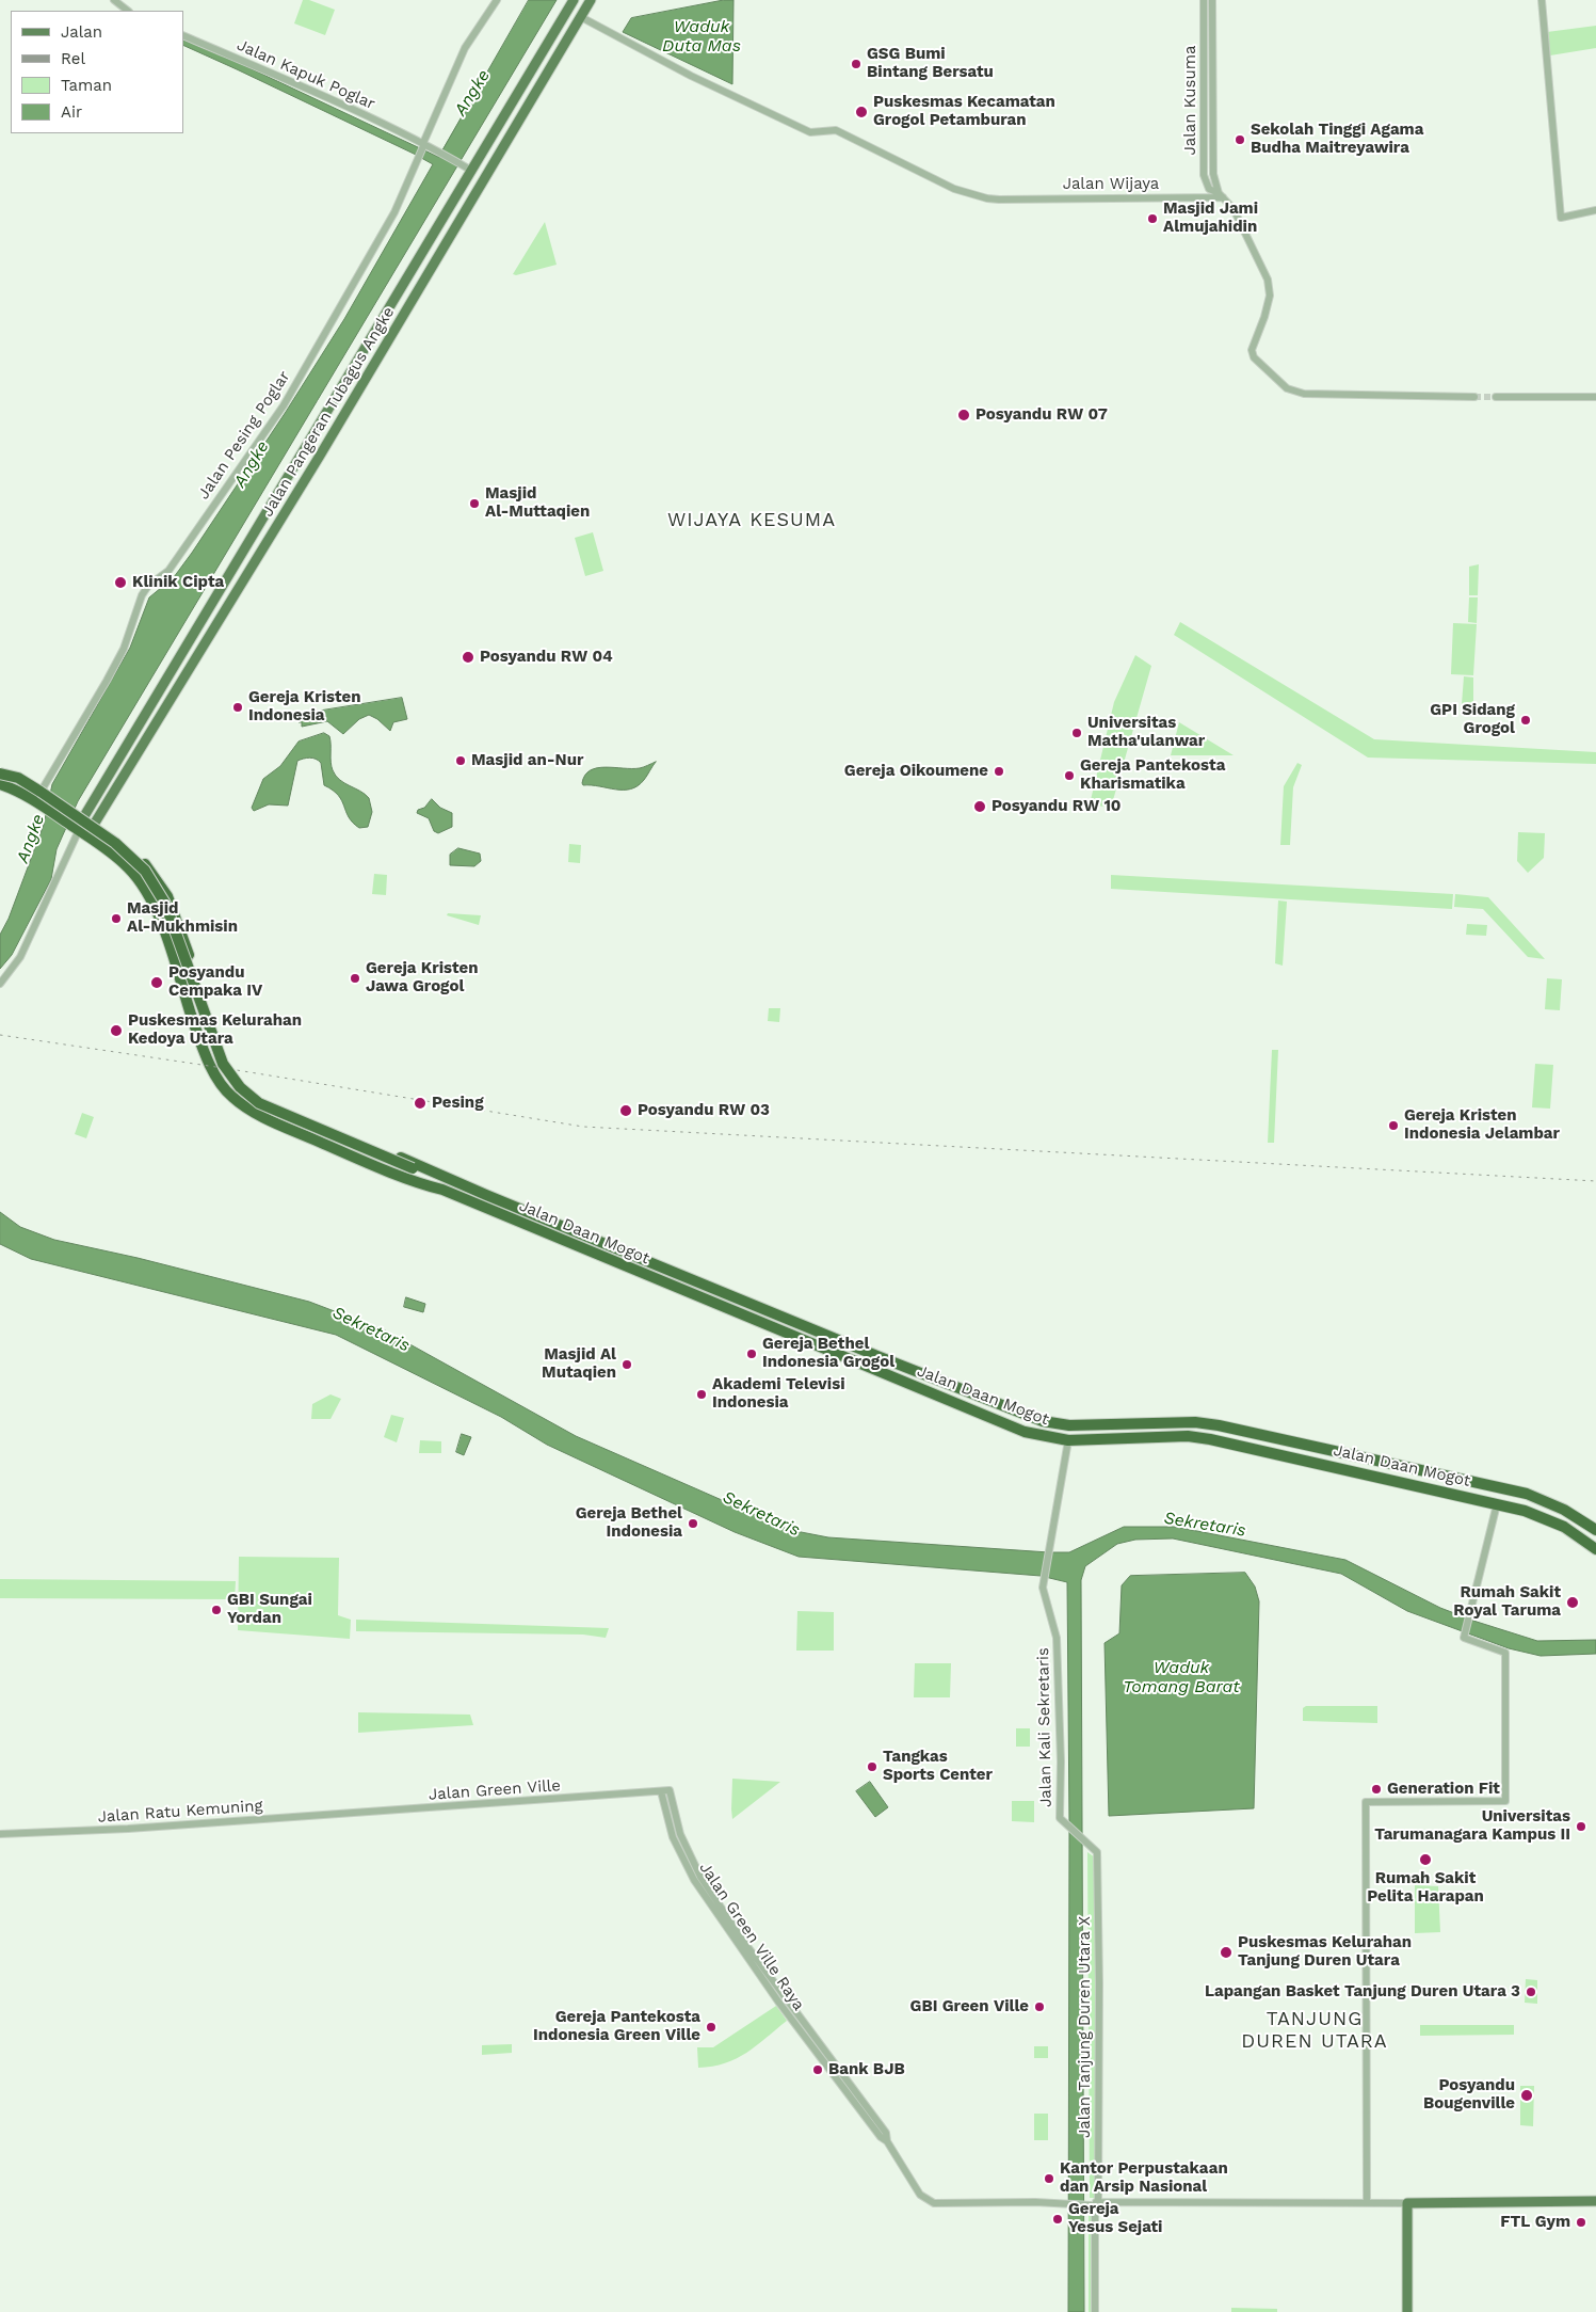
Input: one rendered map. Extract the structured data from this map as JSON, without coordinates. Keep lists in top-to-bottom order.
{
  "streets": {
    "highway": ["Jalan Daan Mogot"],
    "main road": ["Jalan Pangeran Tubagus Angke"],
    "street": [
      "Jalan Kapuk Poglar",
      "Jalan Kusuma",
      "Jalan Wijaya",
      "Jalan Pesing Poglar",
      "Jalan Kali Sekretaris",
      "Jalan Green Ville",
      "Jalan Ratu Kemuning",
      "Jalan Green Ville Raya",
      "Jalan Tanjung Duren Utara X"
    ]
  },
  "crossings": [
    ["Jalan Kapuk Poglar", "Jalan Pangeran Tubagus Angke"],
    ["Jalan Kapuk Poglar", "Jalan Pesing Poglar"],
    ["Jalan Kusuma", "Jalan Wijaya"],
    ["Jalan Wijaya", "Jalan Pangeran Tubagus Angke"],
    ["Jalan Pangeran Tubagus Angke", "Jalan Daan Mogot"],
    ["Jalan Pesing Poglar", "Jalan Daan Mogot"],
    ["Jalan Daan Mogot", "Jalan Kali Sekretaris"],
    ["Jalan Kali Sekretaris", "Jalan Tanjung Duren Utara X"],
    ["Jalan Green Ville", "Jalan Ratu Kemuning"],
    ["Jalan Green Ville", "Jalan Green Ville Raya"]
  ],
  "districts": ["WIJAYA KESUMA", "TANJUNG DUREN UTARA"],
  "water": [
    "Waduk Duta Mas",
    "Angke",
    "Sekretaris",
    "Waduk Tomang Barat"
  ],
  "places": [
    "GSG Bumi Bintang Bersatu",
    "Puskesmas Kecamatan Grogol Petamburan",
    "Sekolah Tinggi Agama Budha Maitreyawira",
    "Masjid Jami Almujahidin",
    "Posyandu RW 07",
    "Masjid Al-Muttaqien",
    "Klinik Cipta",
    "Posyandu RW 04",
    "Gereja Kristen Indonesia",
    "GPI Sidang Grogol",
    "Universitas Matha'ulanwar",
    "Masjid an-Nur",
    "Gereja Oikoumene",
    "Gereja Pantekosta Kharismatika",
    "Posyandu RW 10",
    "Masjid Al-Mukhmisin",
    "Gereja Kristen Jawa Grogol",
    "Posyandu Cempaka IV",
    "Puskesmas Kelurahan Kedoya Utara",
    "Pesing",
    "Posyandu RW 03",
    "Gereja Kristen Indonesia Jelambar",
    "Gereja Bethel Indonesia Grogol",
    "Masjid Al Mutaqien",
    "Akademi Televisi Indonesia",
    "Gereja Bethel Indonesia",
    "Rumah Sakit Royal Taruma",
    "GBI Sungai Yordan",
    "Tangkas Sports Center",
    "Generation Fit",
    "Universitas Tarumanagara Kampus II",
    "Rumah Sakit Pelita Harapan",
    "Puskesmas Kelurahan Tanjung Duren Utara",
    "Lapangan Basket Tanjung Duren Utara 3",
    "GBI Green Ville",
    "Gereja Pantekosta Indonesia Green Ville",
    "Bank BJB",
    "Posyandu Bougenville",
    "Kantor Perpustakaan dan Arsip Nasional",
    "Gereja Yesus Sejati",
    "FTL Gym"
  ],
  "legend": [
    "Jalan",
    "Rel",
    "Taman",
    "Air"
  ]
}
